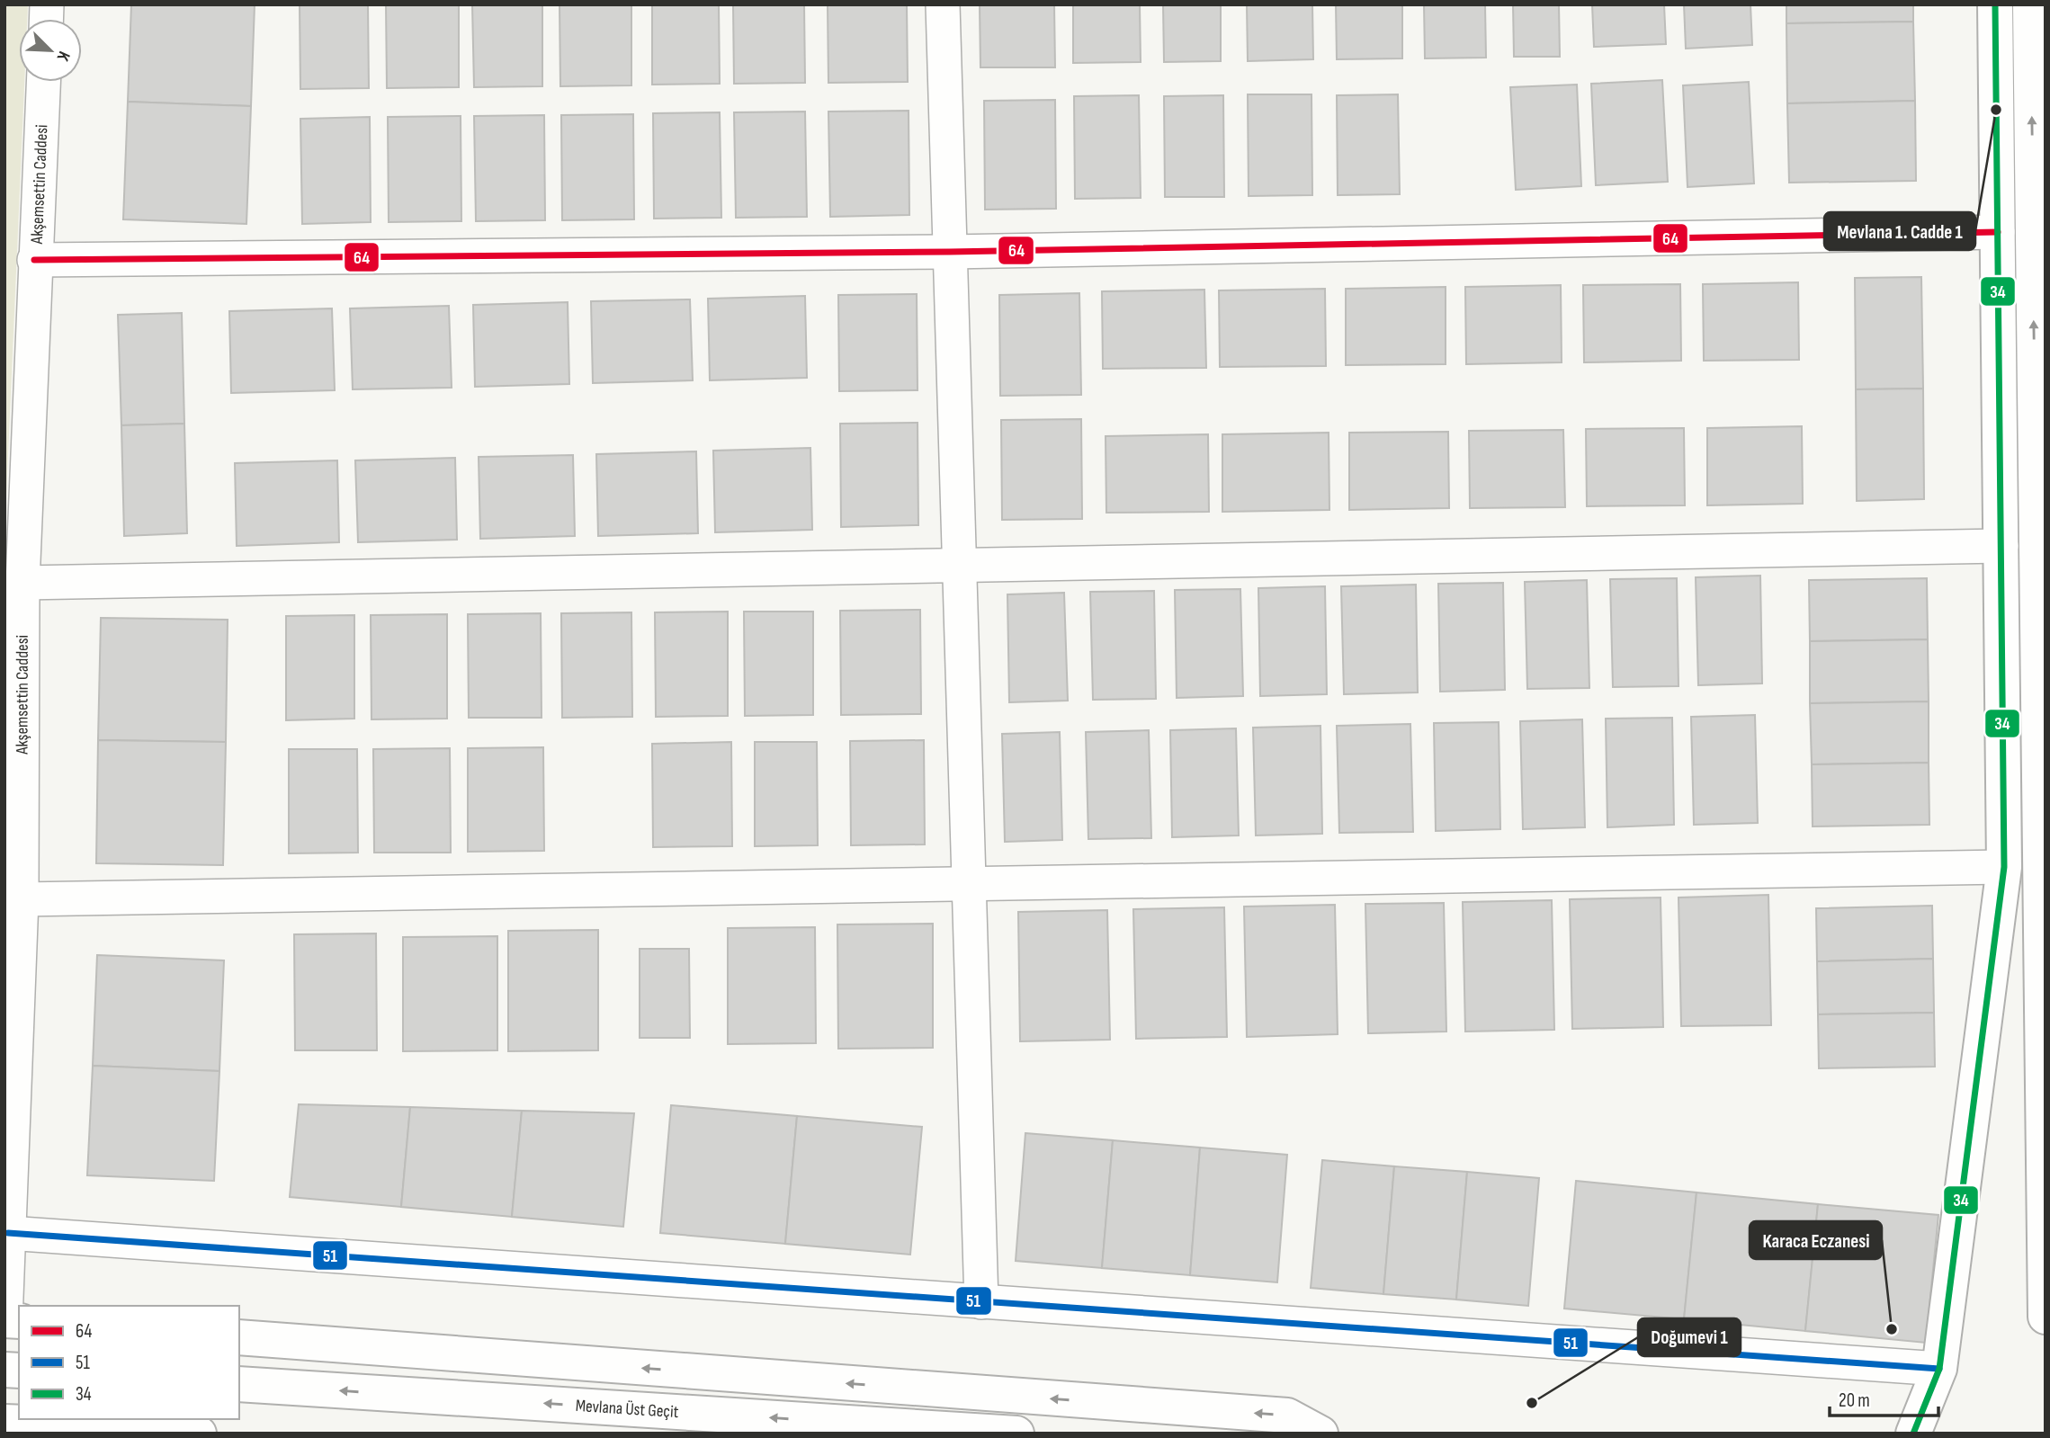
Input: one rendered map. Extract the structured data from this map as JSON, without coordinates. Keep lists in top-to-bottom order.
{
  "streets": {
    "main road": ["Mevlana Üst Geçit"],
    "street": ["Akşemsettin Caddesi"]
  },
  "places": ["Mevlana 1. Cadde 1", "Karaca Eczanesi", "Doğumevi 1"],
  "lines": ["transit line 34", "transit line 64", "transit line 51"],
  "legend": ["64", "51", "34"],
  "scale_bar": "20 m",
  "north": "bottom right"
}
